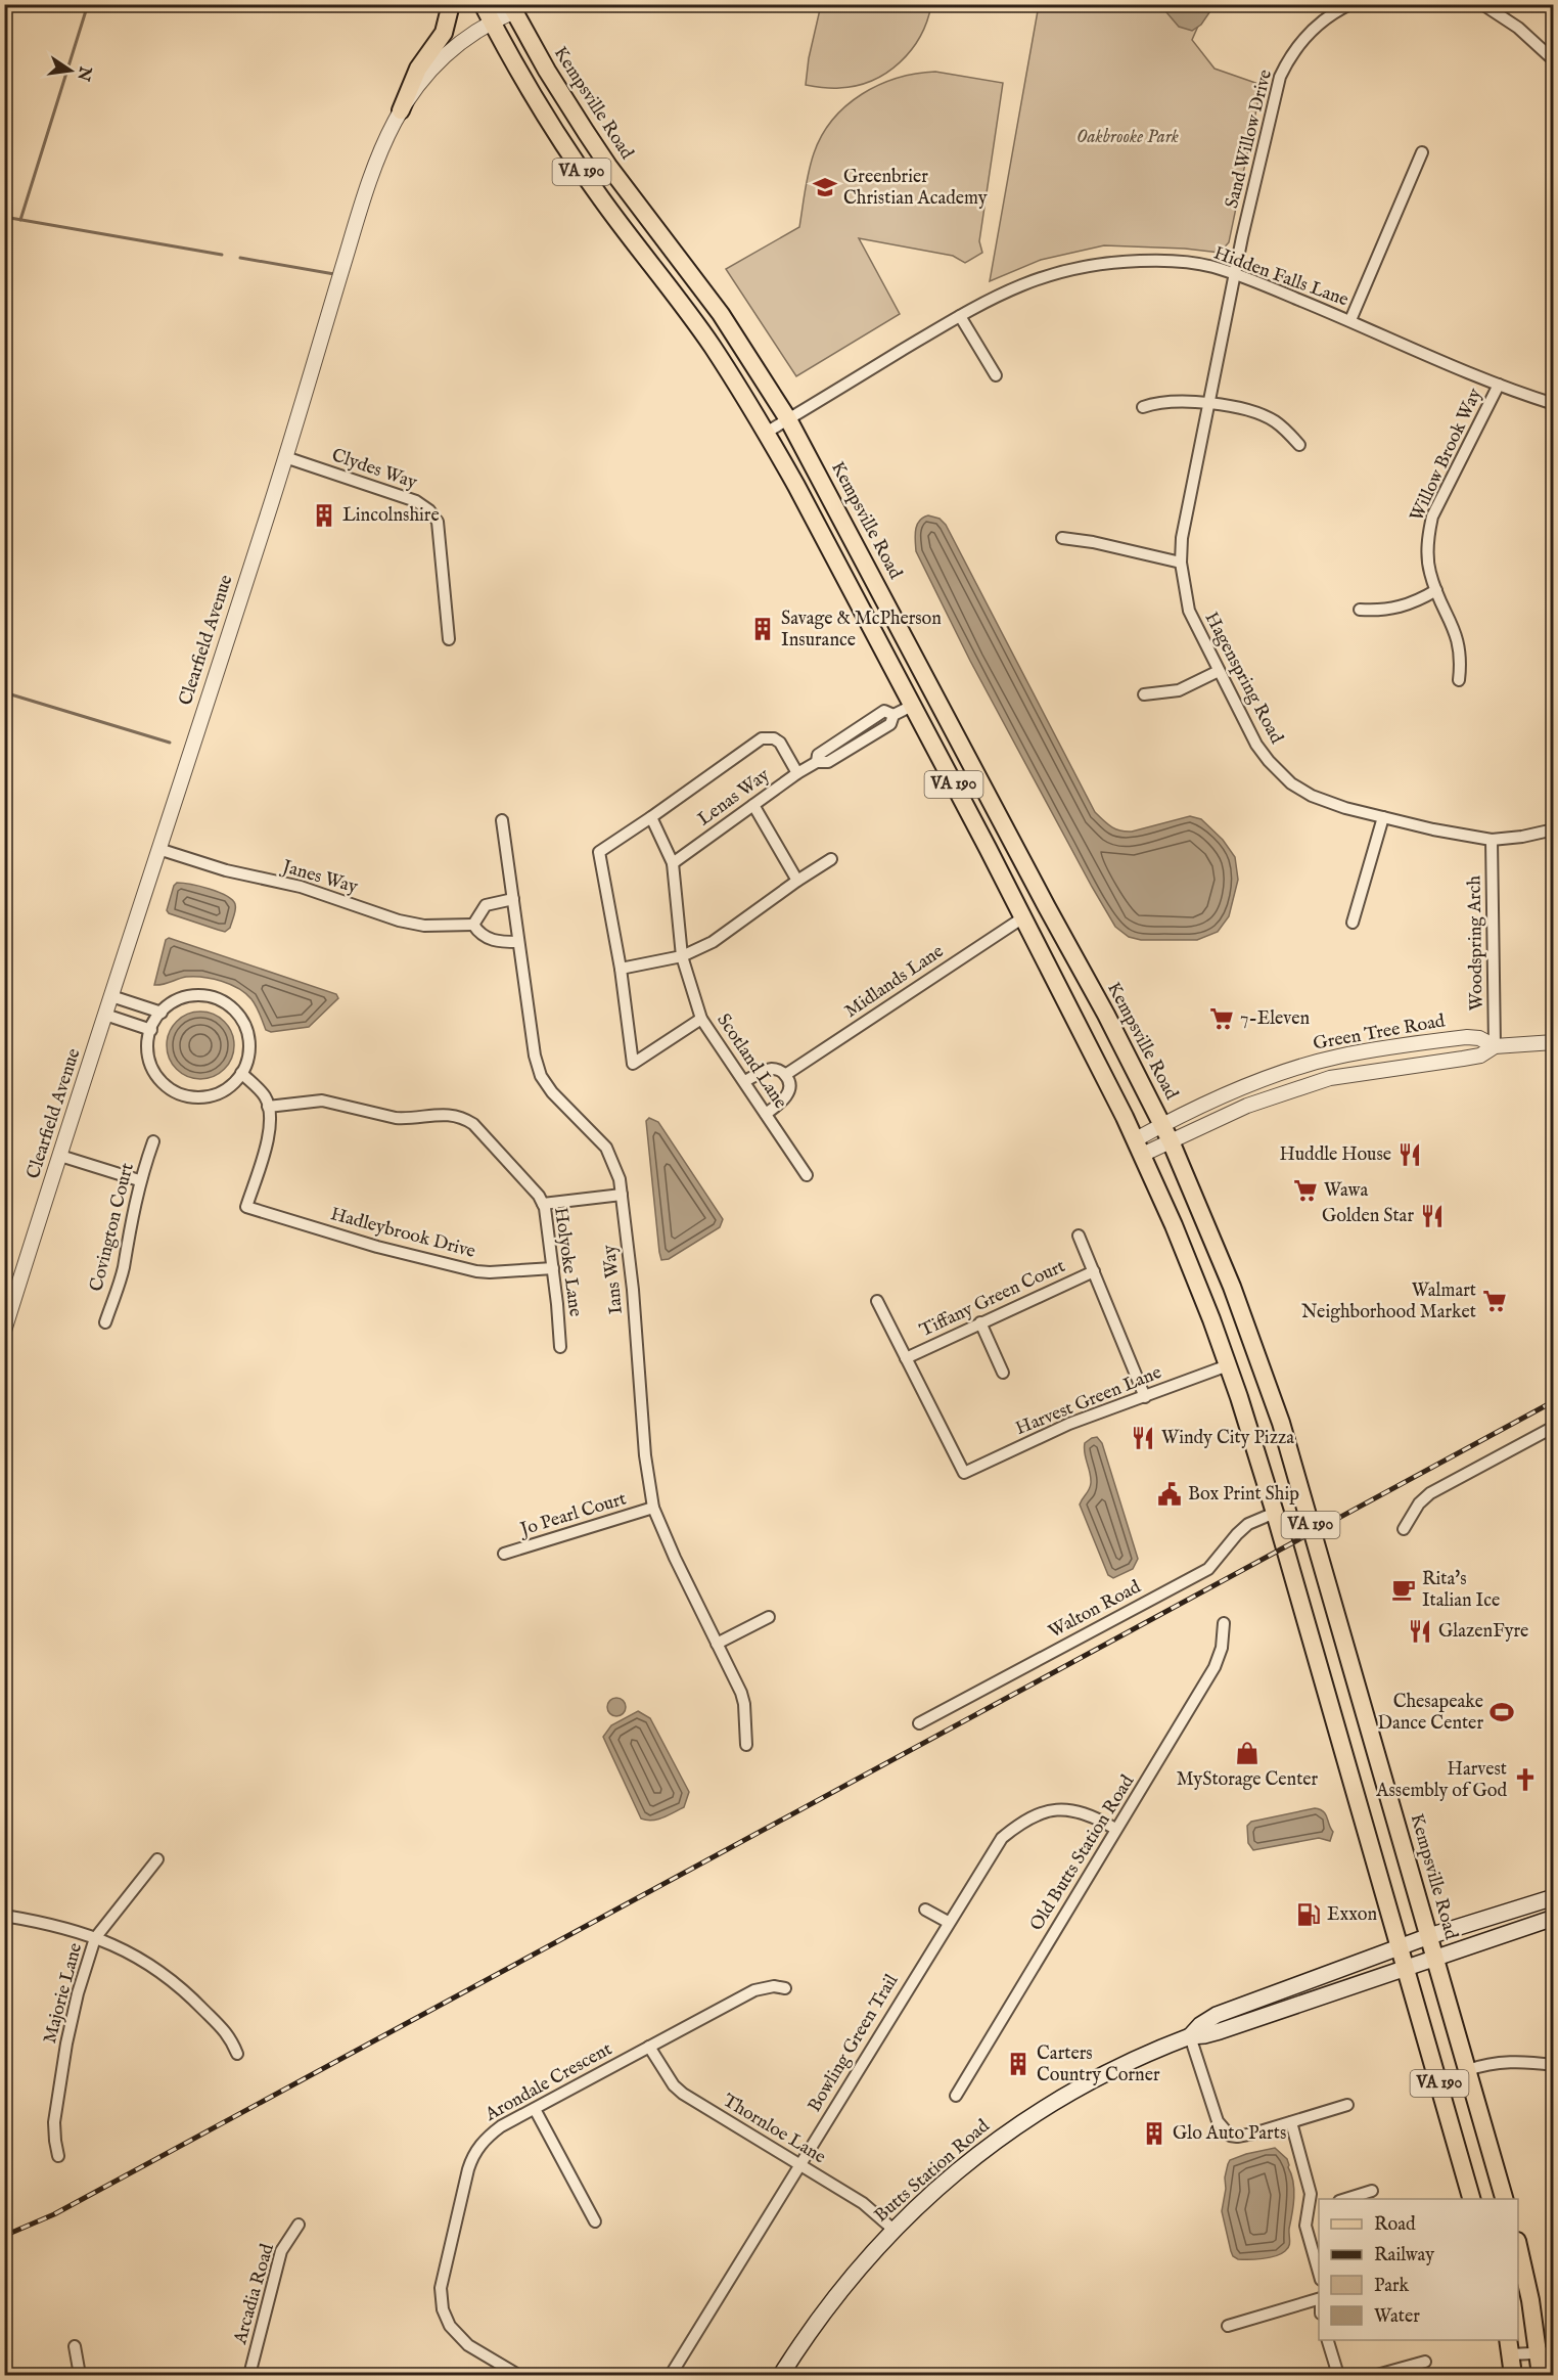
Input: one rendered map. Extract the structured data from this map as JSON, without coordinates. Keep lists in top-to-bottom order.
{
  "streets": {
    "main road": ["Kempsville Road", "VA 190", "Butts Station Road"],
    "street": [
      "Sand Willow Drive",
      "Hidden Falls Lane",
      "Willow Brook Way",
      "Clydes Way",
      "Clearfield Avenue",
      "Hagenspring Road",
      "Lenas Way",
      "Janes Way",
      "Woodspring Arch",
      "Midlands Lane",
      "Green Tree Road",
      "Scotland Lane",
      "Covington Court",
      "Hadleybrook Drive",
      "Holyoke Lane",
      "Ians Way",
      "Tiffany Green Court",
      "Harvest Green Lane",
      "Jo Pearl Court",
      "Walton Road",
      "Old Butts Station Road",
      "Majorie Lane",
      "Bowling Green Trail",
      "Arondale Crescent",
      "Thornloe Lane",
      "Arcadia Road"
    ]
  },
  "crossings": [
    ["Kempsville Road", "Hidden Falls Lane"],
    ["Kempsville Road", "Clearfield Avenue"],
    ["Kempsville Road", "Green Tree Road"],
    ["Kempsville Road", "Butts Station Road"],
    ["Sand Willow Drive", "Hidden Falls Lane"],
    ["Sand Willow Drive", "Hagenspring Road"],
    ["VA 190", "Hidden Falls Lane"],
    ["VA 190", "Clearfield Avenue"],
    ["VA 190", "Lenas Way"],
    ["VA 190", "Midlands Lane"],
    ["VA 190", "Green Tree Road"],
    ["VA 190", "Harvest Green Lane"],
    ["VA 190", "Walton Road"],
    ["VA 190", "Butts Station Road"],
    ["Hidden Falls Lane", "Willow Brook Way"],
    ["Hidden Falls Lane", "Hagenspring Road"],
    ["Clydes Way", "Clearfield Avenue"],
    ["Clearfield Avenue", "Janes Way"],
    ["Hagenspring Road", "Woodspring Arch"],
    ["Lenas Way", "Scotland Lane"],
    ["Woodspring Arch", "Green Tree Road"],
    ["Hadleybrook Drive", "Holyoke Lane"],
    ["Ians Way", "Jo Pearl Court"],
    ["Tiffany Green Court", "Harvest Green Lane"],
    ["Old Butts Station Road", "Bowling Green Trail"],
    ["Bowling Green Trail", "Thornloe Lane"],
    ["Arondale Crescent", "Thornloe Lane"],
    ["Thornloe Lane", "Butts Station Road"]
  ],
  "parks": ["Oakbrooke Park"],
  "places": {
    "school or university": ["Greenbrier Christian Academy"],
    "building": [
      "Lincolnshire",
      "Savage & McPherson Insurance",
      "Carters Country Corner",
      "Glo Auto Parts"
    ],
    "supermarket": ["7-Eleven", "Wawa", "Walmart Neighborhood Market"],
    "restaurant": [
      "Huddle House",
      "Golden Star",
      "Windy City Pizza",
      "GlazenFyre"
    ],
    "public building": ["Box Print Ship"],
    "cafe": ["Rita's Italian Ice"],
    "sports": ["Chesapeake Dance Center"],
    "shop": ["MyStorage Center"],
    "church": ["Harvest Assembly of God"],
    "fuel station": ["Exxon"]
  },
  "legend": [
    "Road",
    "Railway",
    "Park",
    "Water"
  ],
  "north": "right"
}
